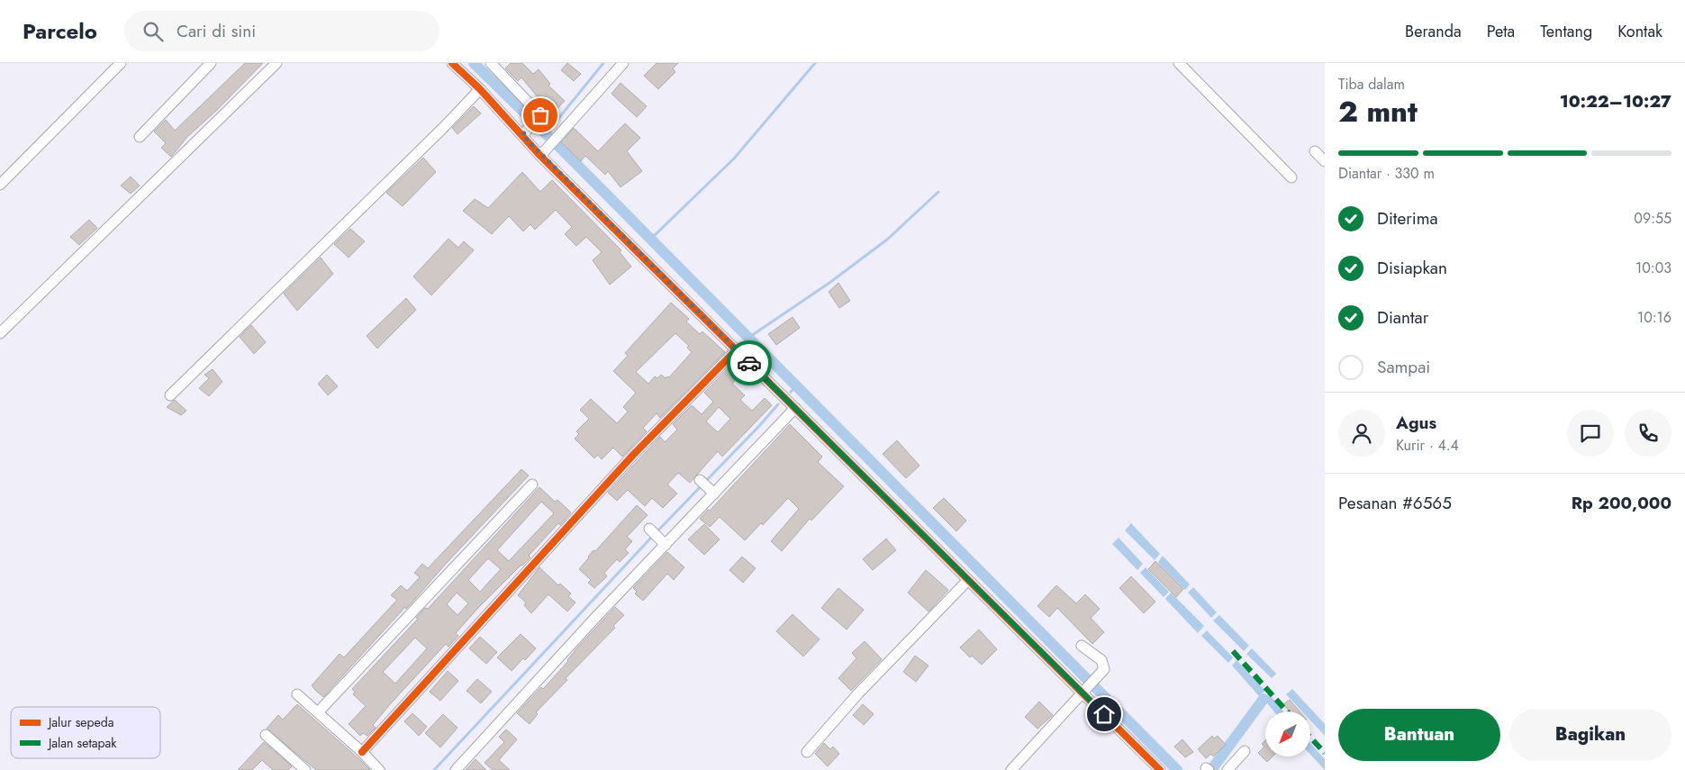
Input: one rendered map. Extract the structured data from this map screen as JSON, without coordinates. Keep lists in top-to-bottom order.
{
  "legend": ["Jalur sepeda", "Jalan setapak"],
  "north": "bottom left",
  "page": {
    "header": "Parcelo",
    "search": "Cari di sini",
    "nav": [
      "Beranda",
      "Peta",
      "Tentang",
      "Kontak"
    ],
    "heading": ["2 mnt", "Tiba dalam", "10:22–10:27"],
    "panel": [
      "Agus",
      "Kurir · 4.4",
      "Pesanan #6565",
      "Rp 200,000"
    ],
    "bar": "Diantar · 330 m",
    "list": [
      ["Diterima", "09:55"],
      ["Disiapkan", "10:03"],
      ["Diantar", "10:16"],
      "Sampai"
    ],
    "buttons": ["Bantuan", "Bagikan"]
  }
}
